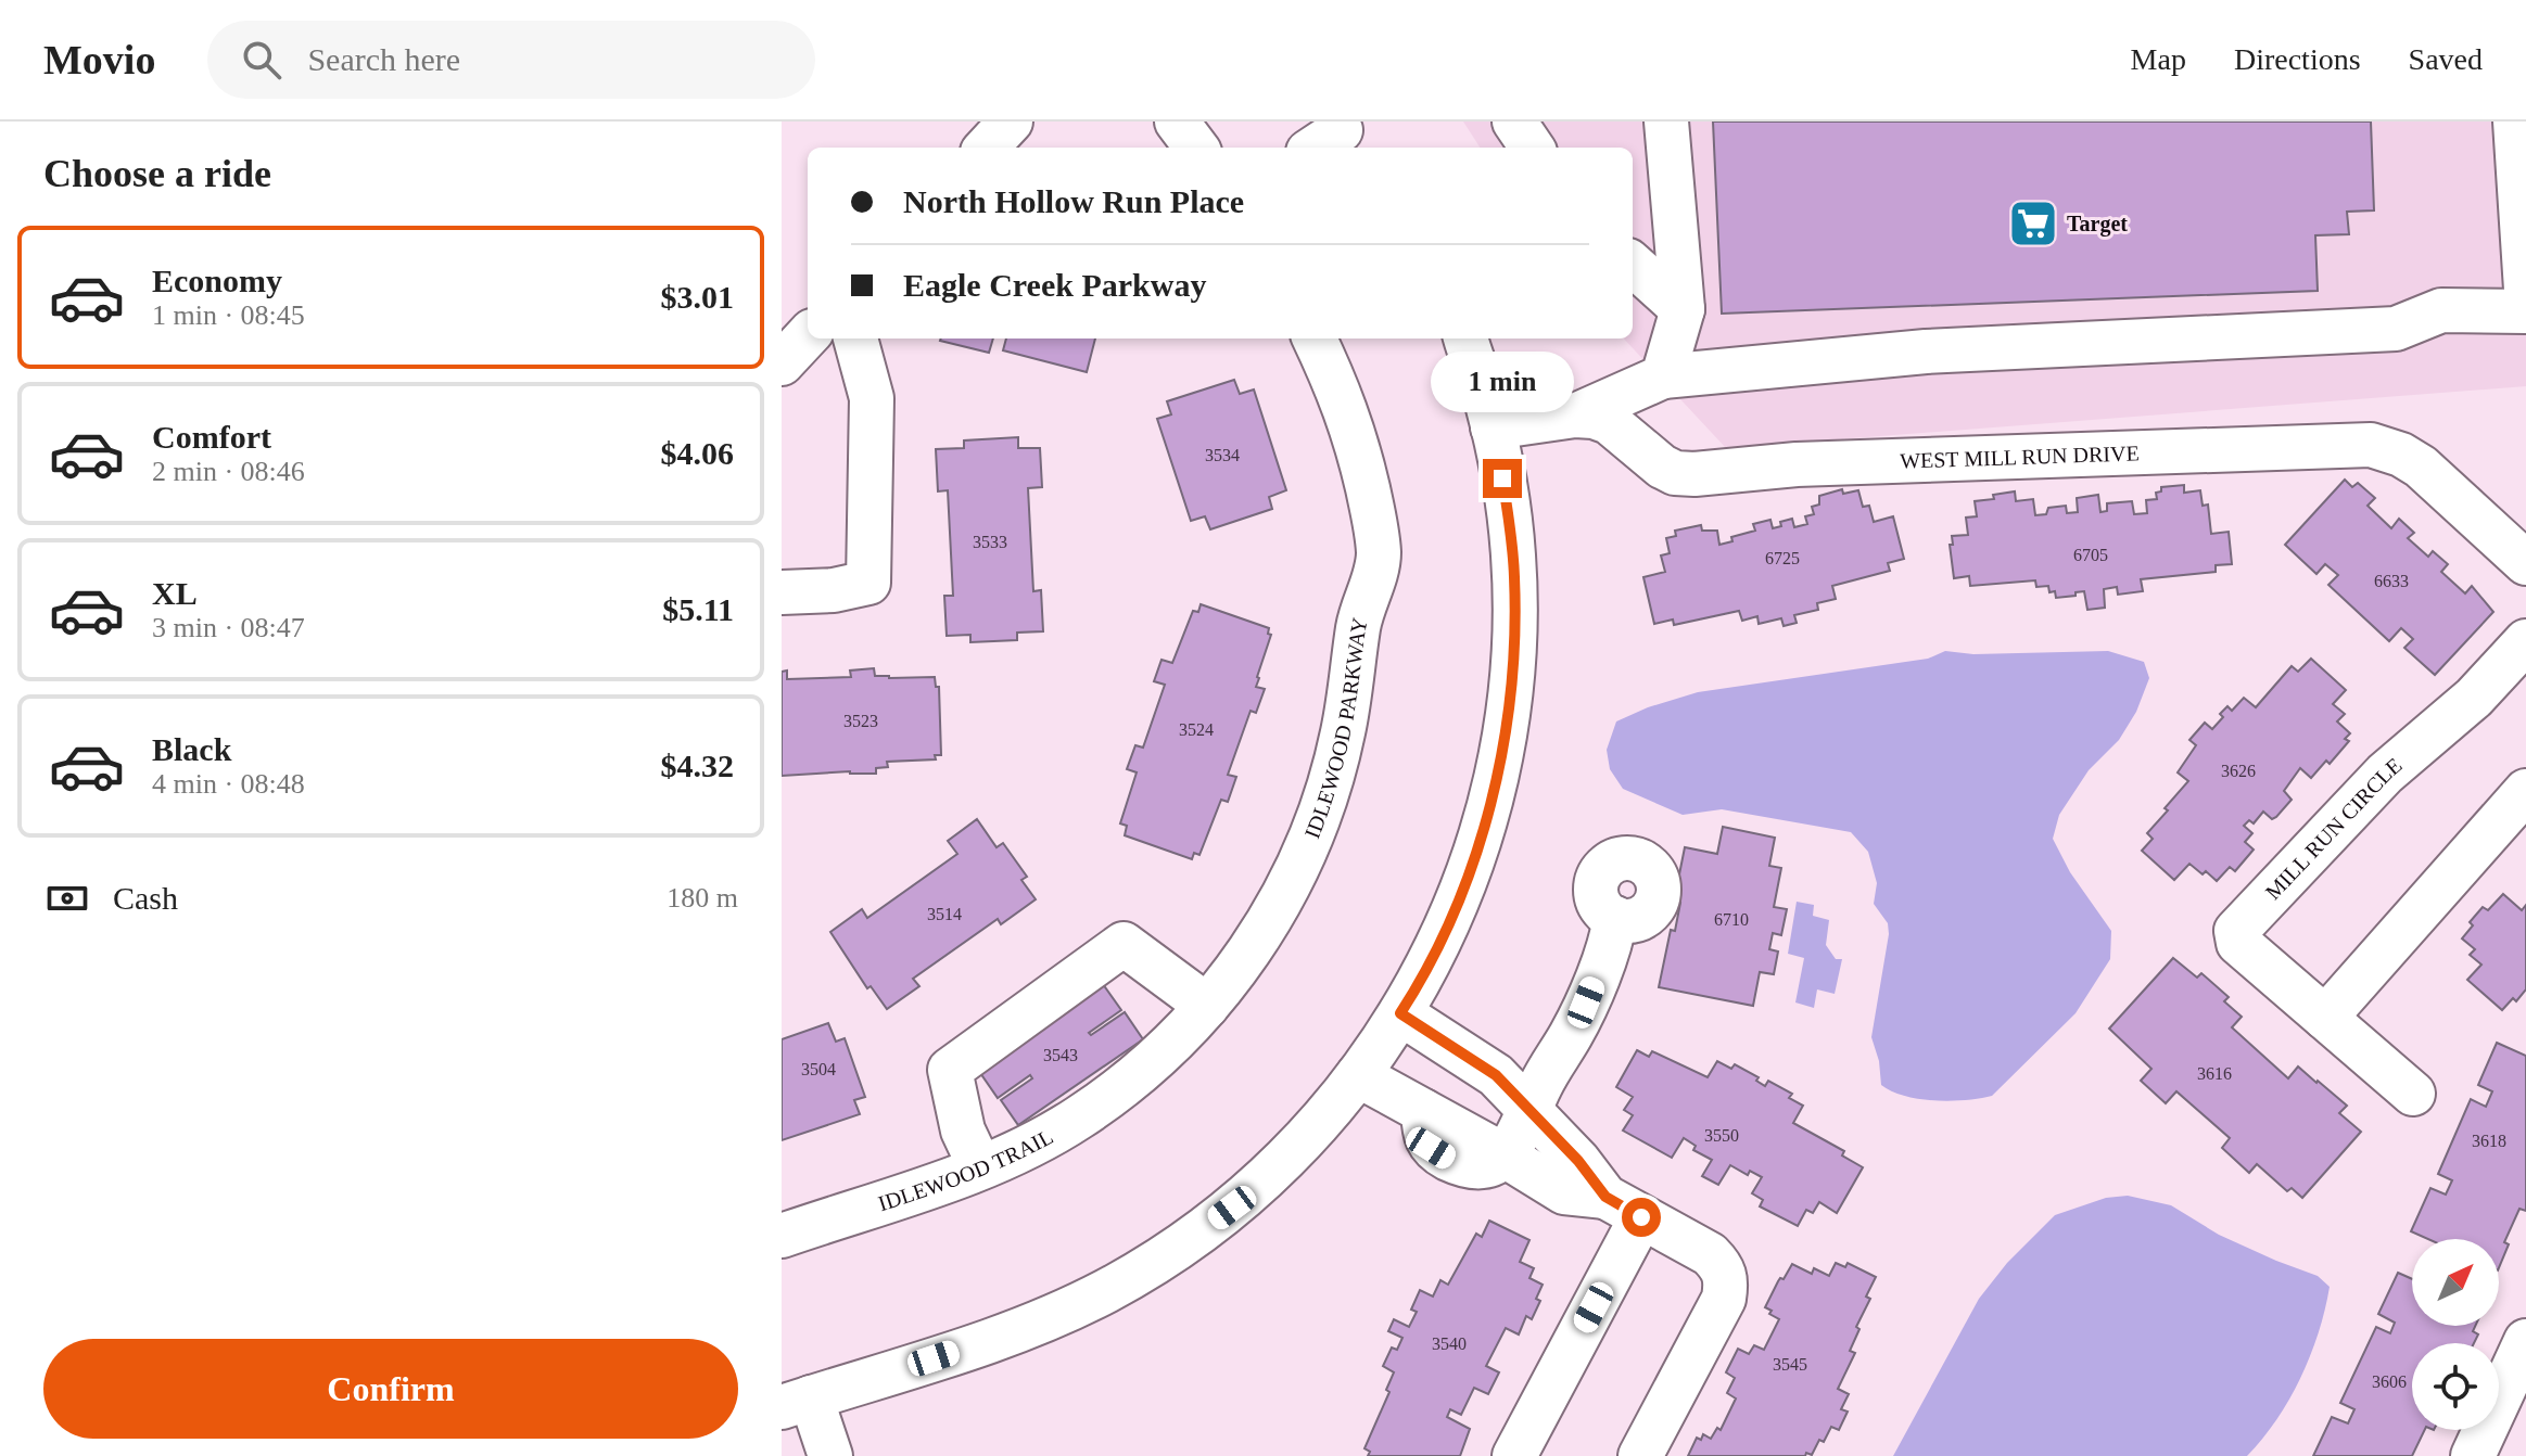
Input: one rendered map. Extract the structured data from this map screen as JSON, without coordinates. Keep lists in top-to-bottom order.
{
  "streets": {
    "street": [
      "WEST MILL RUN DRIVE",
      "IDLEWOOD PARKWAY",
      "MILL RUN CIRCLE",
      "IDLEWOOD TRAIL"
    ]
  },
  "crossings": [
    ["IDLEWOOD PARKWAY", "IDLEWOOD TRAIL"]
  ],
  "places": {
    "supermarket": ["Target"]
  },
  "house_numbers": [
    "3534",
    "3533",
    "6705",
    "6725",
    "6633",
    "3523",
    "3524",
    "3626",
    "3514",
    "6710",
    "3543",
    "3504",
    "3616",
    "3550",
    "3618",
    "3540",
    "3545",
    "3606"
  ],
  "north": "top right",
  "page": {
    "header": "Movio",
    "search": "Search here",
    "nav": ["Map", "Directions", "Saved"],
    "heading": "Choose a ride",
    "banner": ["North Hollow Run Place", "Eagle Creek Parkway"],
    "list": [
      {
        "name": "Economy",
        "note": "1 min · 08:45",
        "value": "$3.01"
      },
      {
        "name": "Comfort",
        "note": "2 min · 08:46",
        "value": "$4.06"
      },
      {
        "name": "XL",
        "note": "3 min · 08:47",
        "value": "$5.11"
      },
      {
        "name": "Black",
        "note": "4 min · 08:48",
        "value": "$4.32"
      }
    ],
    "bubble": "1 min",
    "pay": ["Cash", "180 m"],
    "buttons": "Confirm"
  }
}
